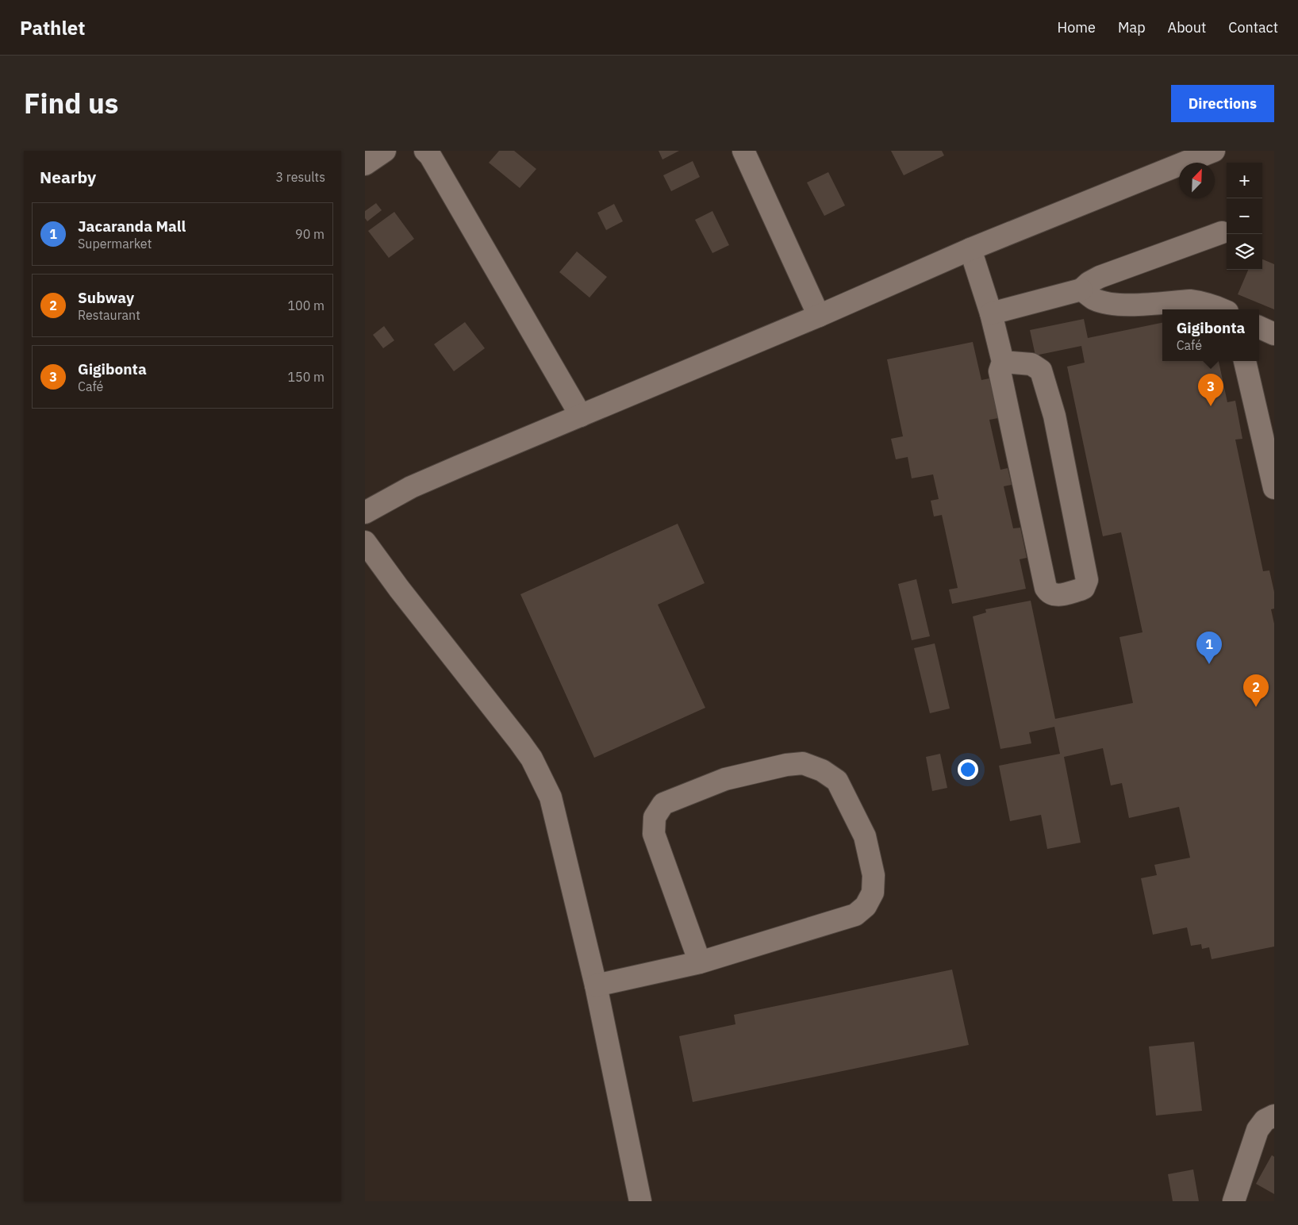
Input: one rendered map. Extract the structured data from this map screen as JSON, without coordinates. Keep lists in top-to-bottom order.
{
  "north": "top right",
  "page": {
    "header": "Pathlet",
    "nav": [
      "Home",
      "Map",
      "About",
      "Contact"
    ],
    "title": "Find us",
    "buttons": "Directions",
    "heading": ["Nearby", "3 results"],
    "map_buttons": ["+", "−"],
    "list": [
      {
        "mark": "1",
        "name": "Jacaranda Mall",
        "note": "Supermarket",
        "value": "90 m"
      },
      {
        "mark": "2",
        "name": "Subway",
        "note": "Restaurant",
        "value": "100 m"
      },
      {
        "mark": "3",
        "name": "Gigibonta",
        "note": "Café",
        "value": "150 m"
      }
    ],
    "popup": ["Gigibonta", "Café"],
    "pins": ["3", "1", "2"]
  }
}
